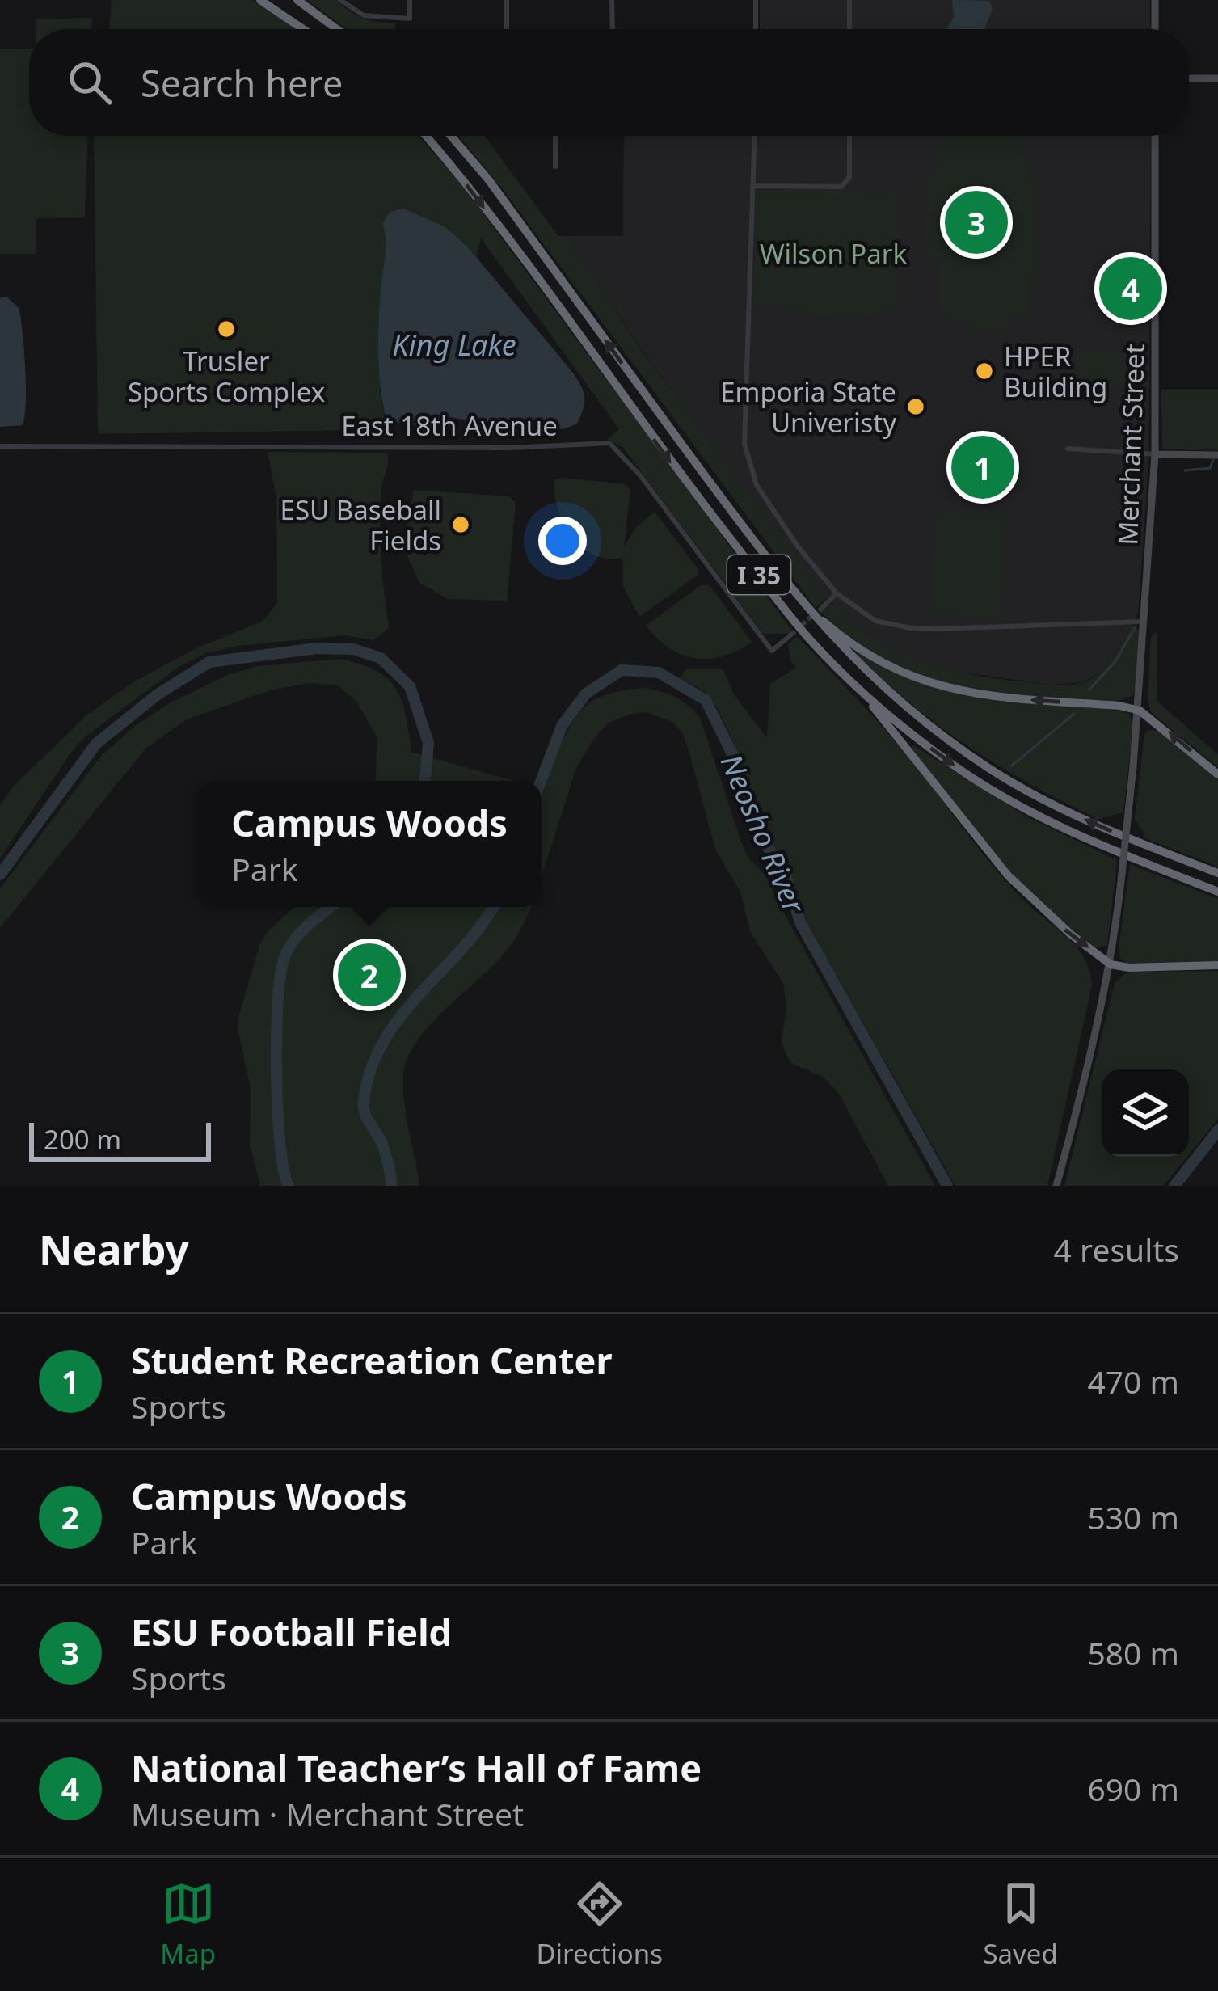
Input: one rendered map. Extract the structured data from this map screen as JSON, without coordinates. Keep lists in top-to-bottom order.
{
  "streets": {
    "highway": ["I 35"],
    "main road": ["Merchant Street"],
    "street": ["East 18th Avenue"]
  },
  "water": ["King Lake", "Neosho River"],
  "parks": ["Wilson Park"],
  "places": [
    "Trusler Sports Complex",
    "HPER Building",
    "Emporia State Univeristy",
    "ESU Baseball Fields"
  ],
  "scale_bar": "200 m",
  "page": {
    "search": "Search here",
    "pins": [
      "3",
      "4",
      "1",
      "2"
    ],
    "popup": ["Campus Woods", "Park"],
    "scale": "200 m",
    "heading": ["Nearby", "4 results"],
    "list": [
      {
        "mark": "1",
        "name": "Student Recreation Center",
        "note": "Sports",
        "value": "470 m"
      },
      {
        "mark": "2",
        "name": "Campus Woods",
        "note": "Park",
        "value": "530 m"
      },
      {
        "mark": "3",
        "name": "ESU Football Field",
        "note": "Sports",
        "value": "580 m"
      },
      {
        "mark": "4",
        "name": "National Teacher’s Hall of Fame",
        "note": "Museum · Merchant Street",
        "value": "690 m"
      }
    ],
    "nav": ["Map", "Directions", "Saved"]
  }
}
